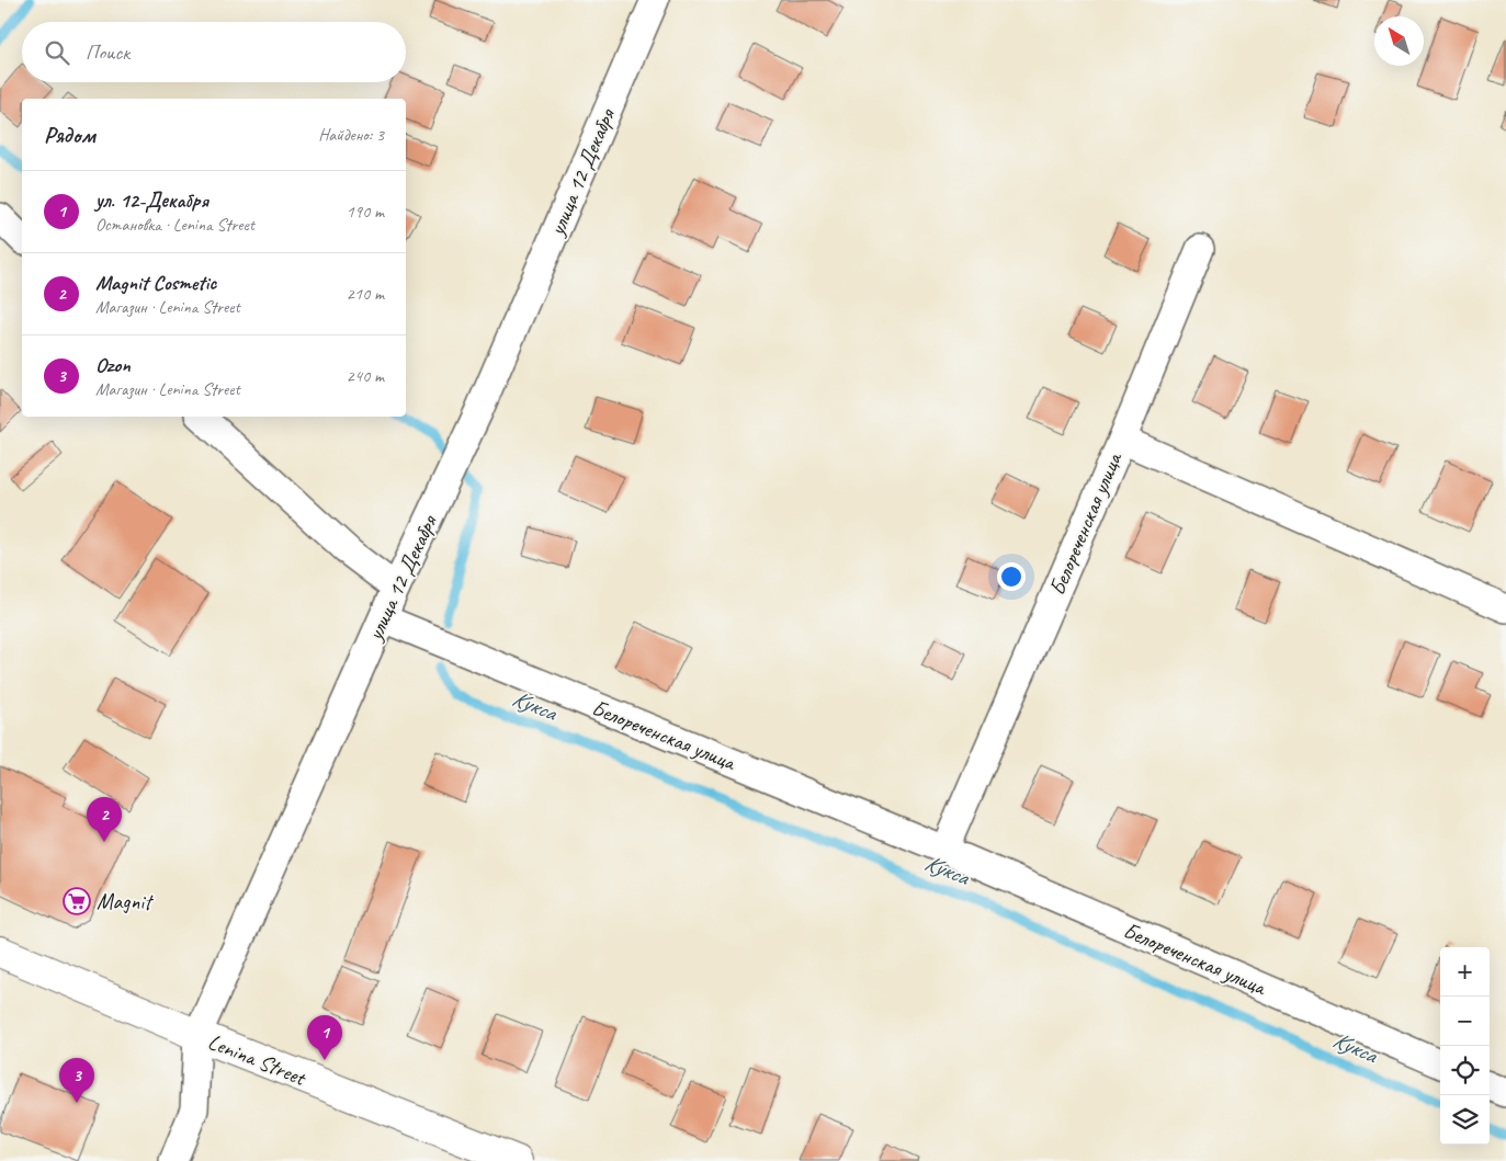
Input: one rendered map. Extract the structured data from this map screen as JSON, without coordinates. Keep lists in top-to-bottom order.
{
  "streets": {
    "street": ["улица 12 Декабря", "Белореченская улица", "Lenina Street"]
  },
  "crossings": [
    ["улица 12 Декабря", "Белореченская улица"],
    ["улица 12 Декабря", "Lenina Street"]
  ],
  "water": ["Кукса"],
  "places": {
    "supermarket": ["Magnit"]
  },
  "north": "top left",
  "page": {
    "search": "Поиск",
    "heading": ["Рядом", "Найдено: 3"],
    "list": [
      {
        "mark": "1",
        "name": "ул. 12-Декабря",
        "note": "Остановка · Lenina Street",
        "value": "190 m"
      },
      {
        "mark": "2",
        "name": "Magnit Cosmetic",
        "note": "Магазин · Lenina Street",
        "value": "210 m"
      },
      {
        "mark": "3",
        "name": "Ozon",
        "note": "Магазин · Lenina Street",
        "value": "240 m"
      }
    ],
    "pins": ["2", "1", "3"],
    "map_buttons": ["+", "−"]
  }
}
